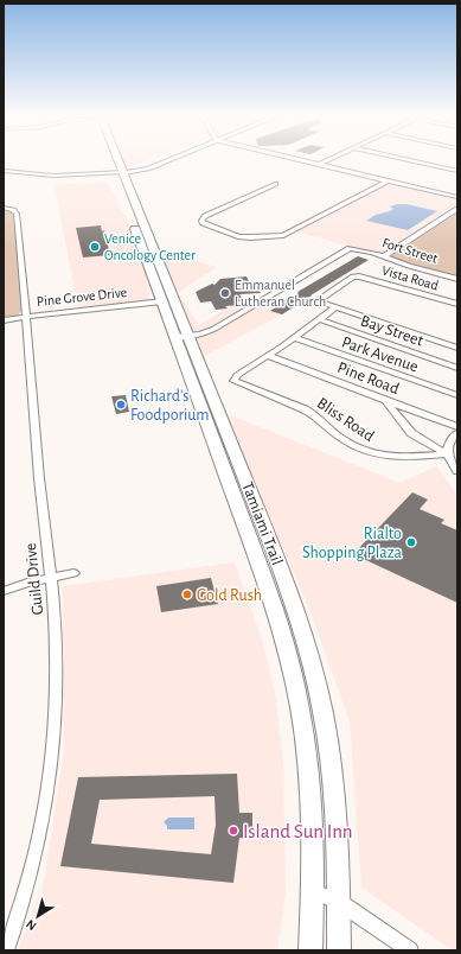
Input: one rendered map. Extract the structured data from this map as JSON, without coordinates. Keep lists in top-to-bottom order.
{
  "streets": {
    "main road": ["Tamiami Trail"],
    "street": [
      "Fort Street",
      "Vista Road",
      "Pine Grove Drive",
      "Bay Street",
      "Park Avenue",
      "Pine Road",
      "Bliss Road",
      "Guild Drive"
    ]
  },
  "crossings": [
    ["Fort Street", "Tamiami Trail"],
    ["Pine Grove Drive", "Tamiami Trail"],
    ["Pine Grove Drive", "Guild Drive"],
    ["Pine Road", "Bliss Road"]
  ],
  "places": [
    "Venice Oncology Center",
    "Emmanuel Lutheran Church",
    "Richard's Foodporium",
    "Rialto Shopping Plaza",
    "Gold Rush",
    "Island Sun Inn"
  ],
  "north": "bottom left"
}
